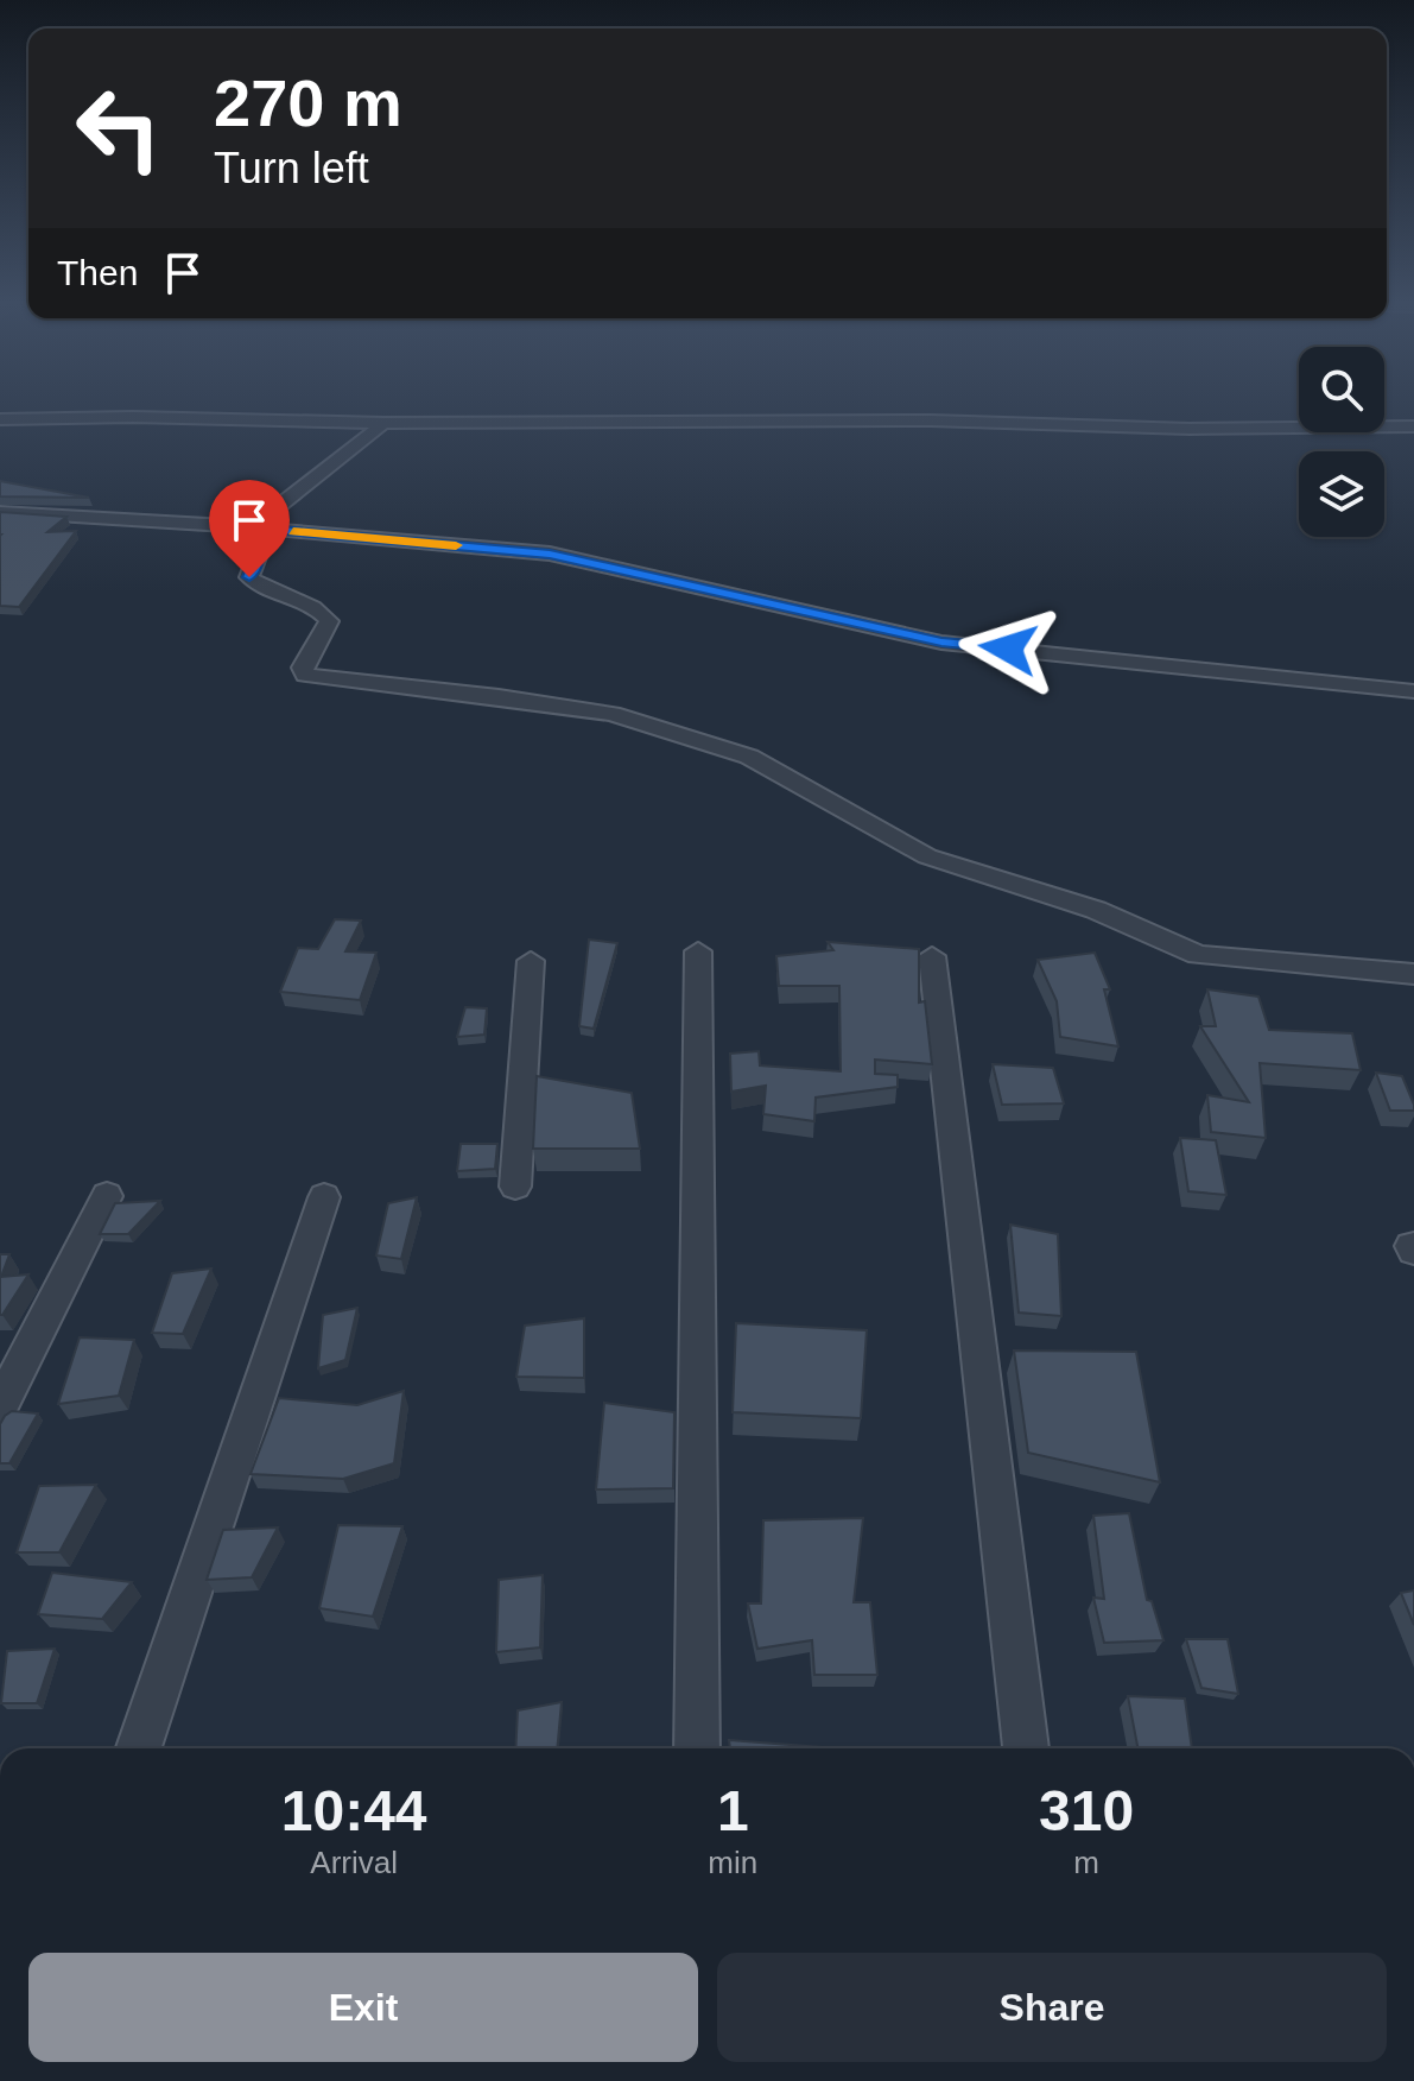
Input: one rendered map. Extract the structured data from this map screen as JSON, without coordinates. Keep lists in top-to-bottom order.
{
  "page": {
    "turn": ["270 m", "Turn left"],
    "then": "Then",
    "eta": [
      "10:44",
      "Arrival",
      "1",
      "min",
      "310",
      "m"
    ],
    "buttons": ["Exit", "Share"]
  }
}
